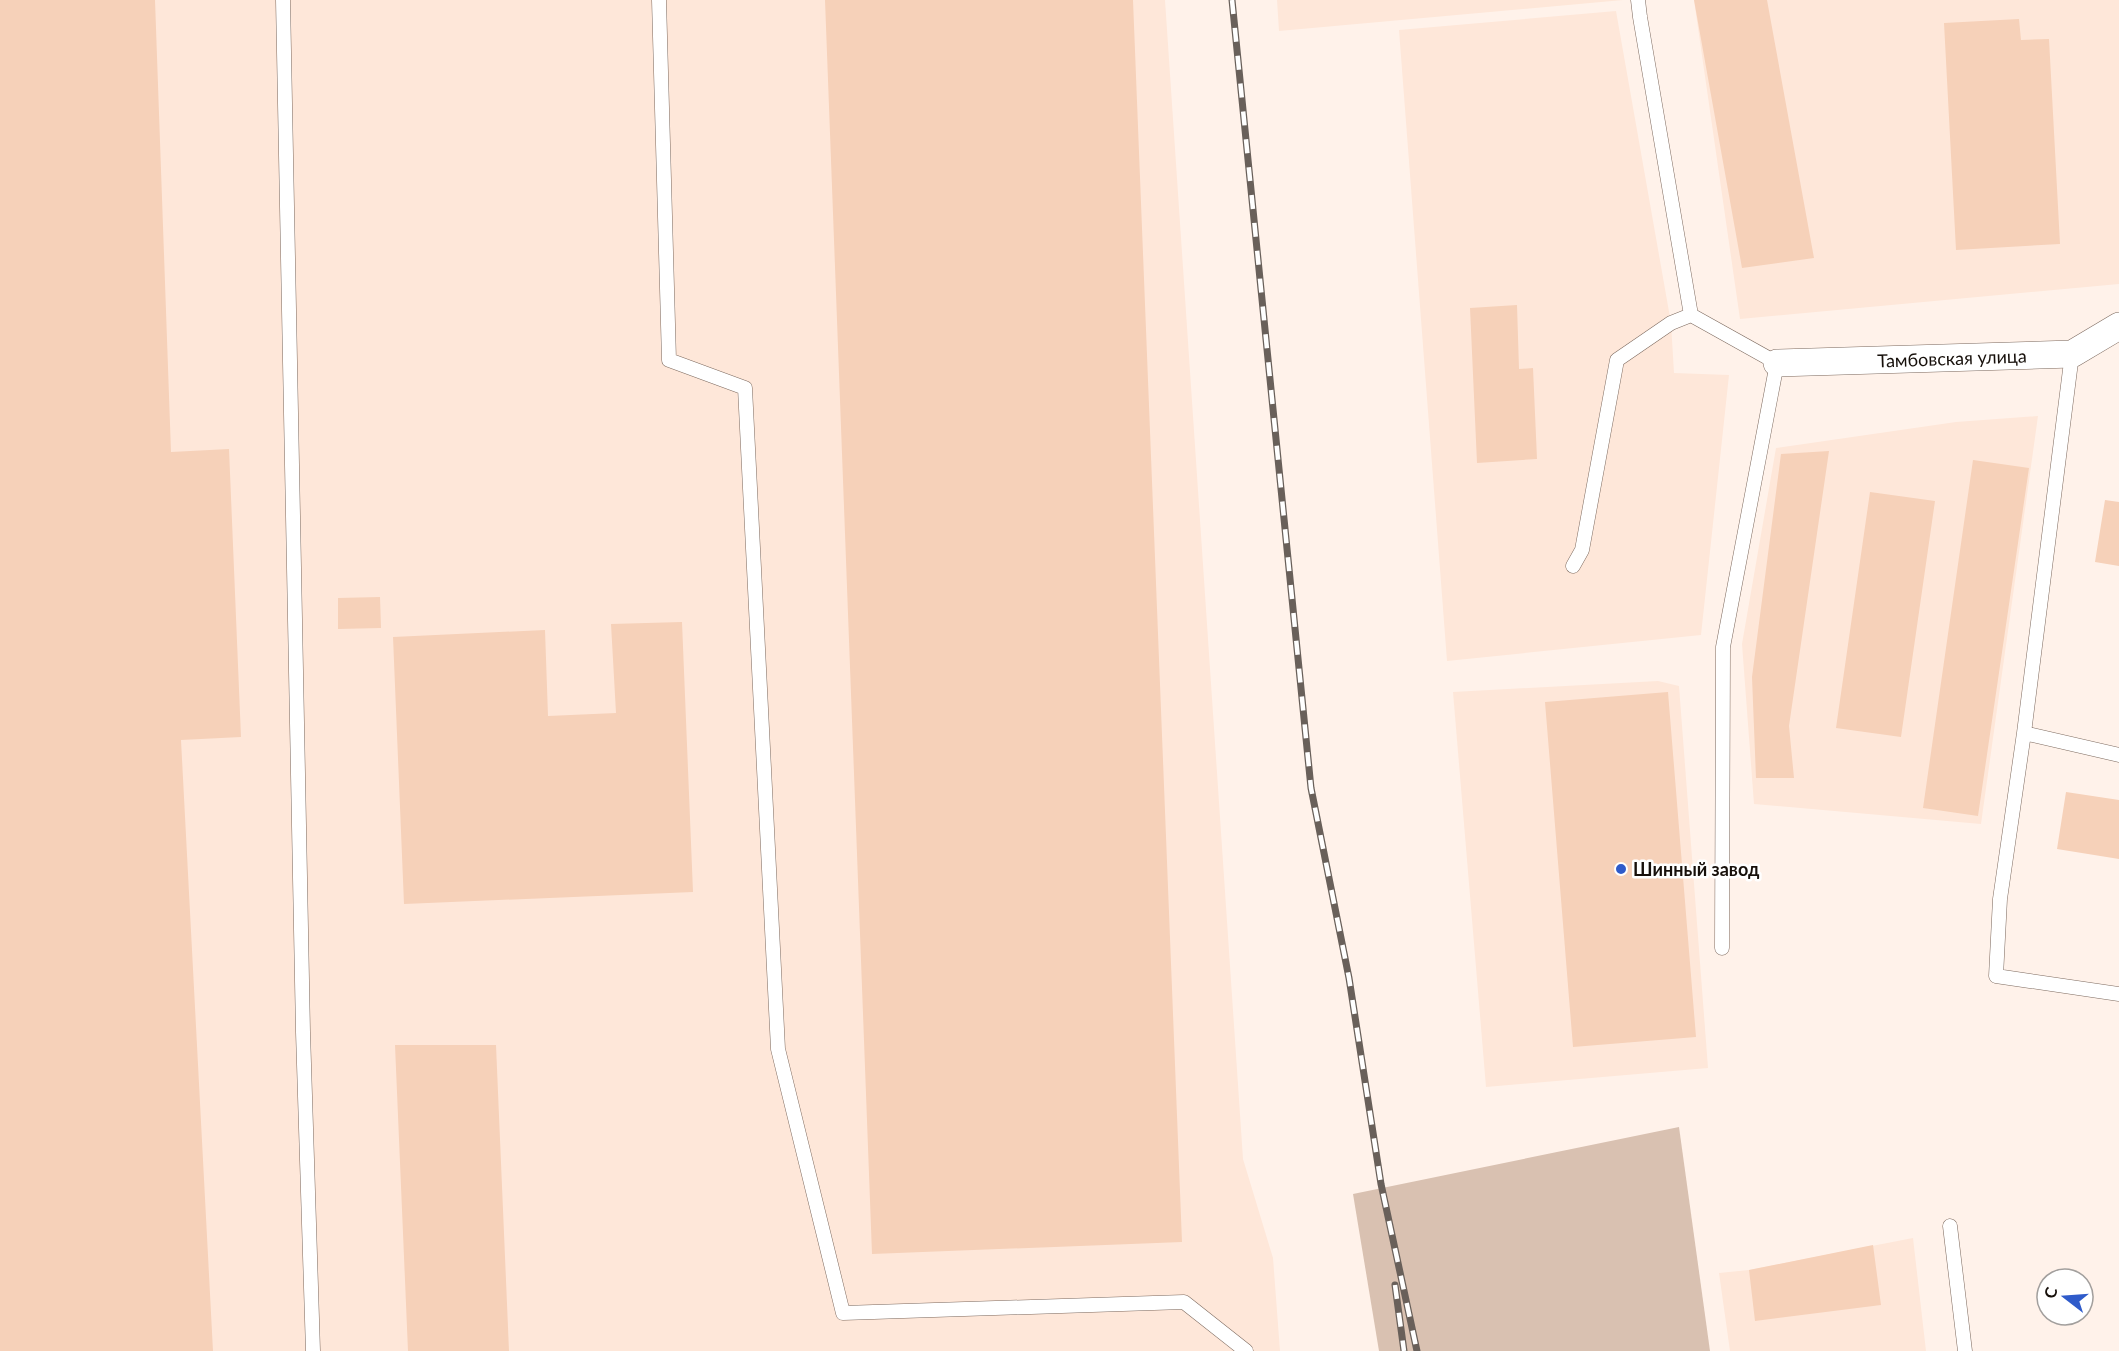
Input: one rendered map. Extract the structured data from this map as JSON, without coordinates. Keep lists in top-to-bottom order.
{
  "streets": {
    "street": ["Тамбовская улица"]
  },
  "places": ["Шинный завод"],
  "north": "left"
}
